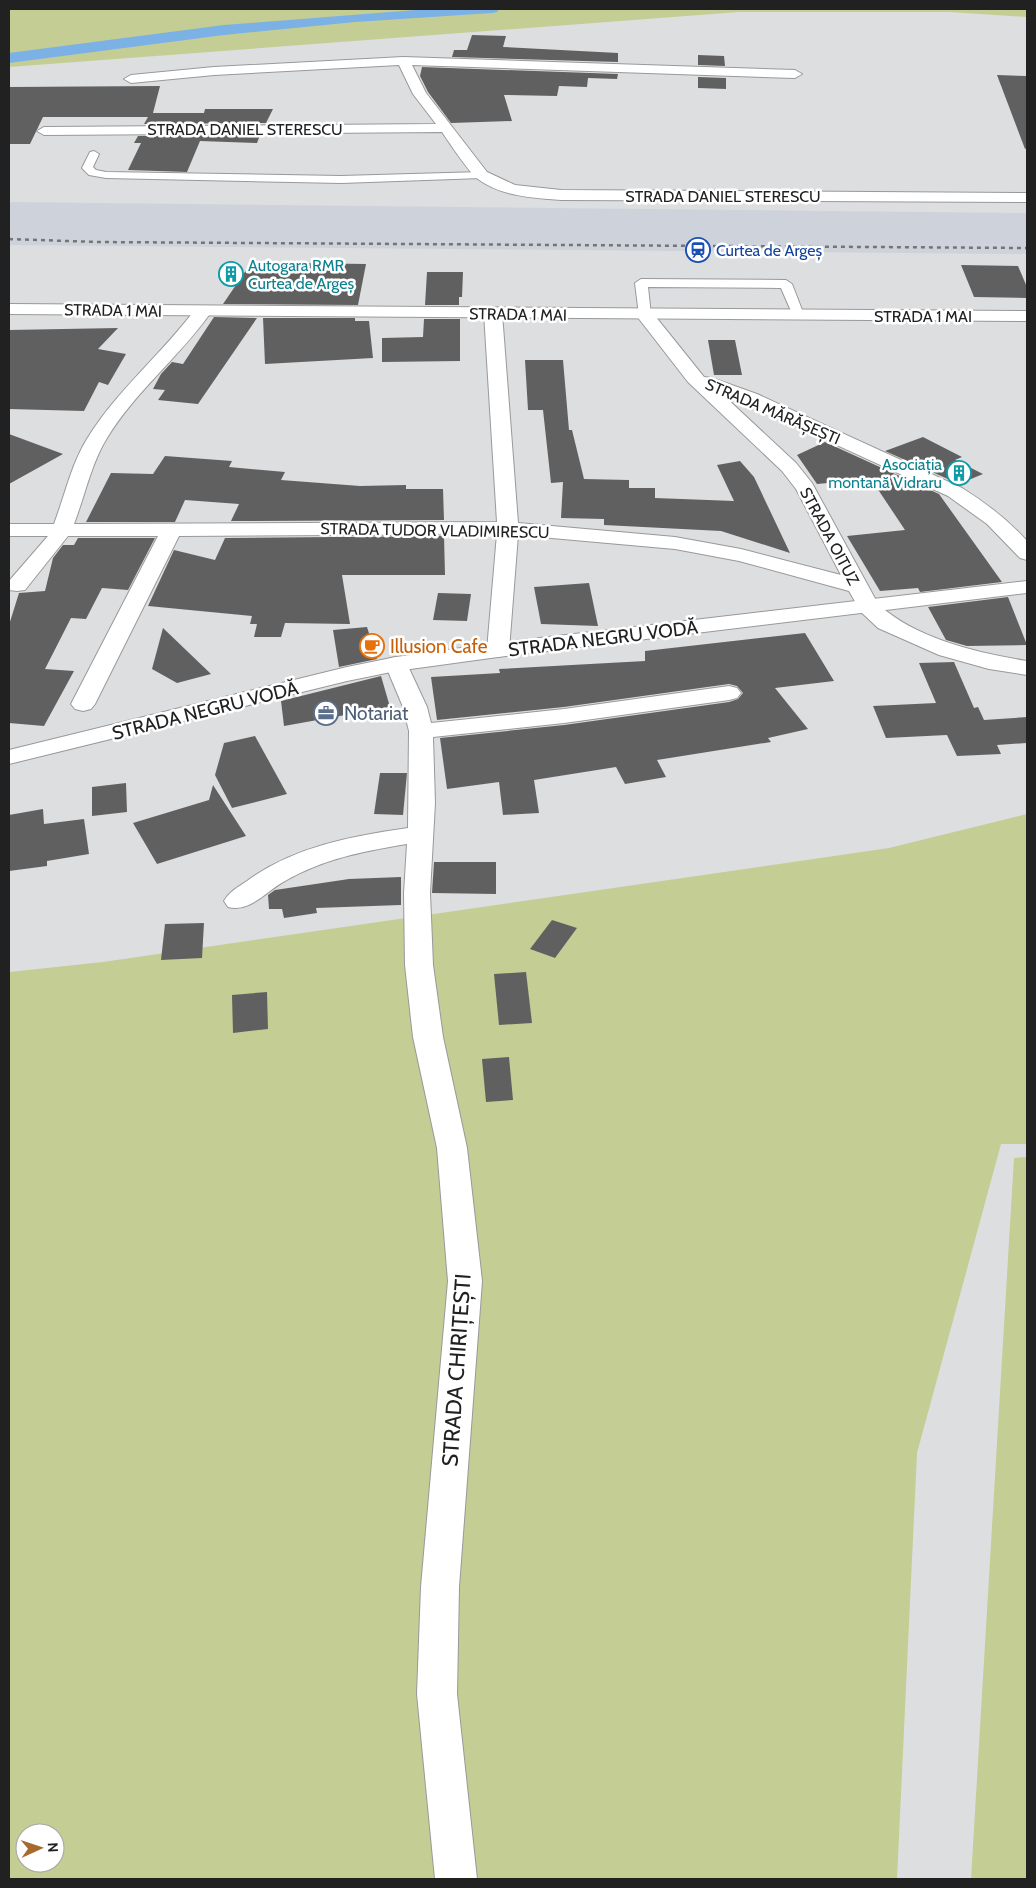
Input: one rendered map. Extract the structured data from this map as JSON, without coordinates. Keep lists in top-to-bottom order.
{
  "streets": {
    "street": [
      "STRADA DANIEL STERESCU",
      "STRADA 1 MAI",
      "STRADA MĂRĂȘEȘTI",
      "STRADA TUDOR VLADIMIRESCU",
      "STRADA OITUZ",
      "STRADA NEGRU VODĂ",
      "STRADA CHIRIȚEȘTI"
    ]
  },
  "crossings": [
    ["STRADA 1 MAI", "STRADA OITUZ"],
    ["STRADA MĂRĂȘEȘTI", "STRADA OITUZ"],
    ["STRADA TUDOR VLADIMIRESCU", "STRADA OITUZ"],
    ["STRADA OITUZ", "STRADA NEGRU VODĂ"],
    ["STRADA NEGRU VODĂ", "STRADA CHIRIȚEȘTI"]
  ],
  "places": {
    "station": ["Curtea de Argeș"],
    "building": ["Autogara RMR Curtea de Argeș", "Asociația montană Vidraru"],
    "cafe": ["Illusion Cafe"],
    "office": ["Notariat"]
  },
  "north": "right"
}
